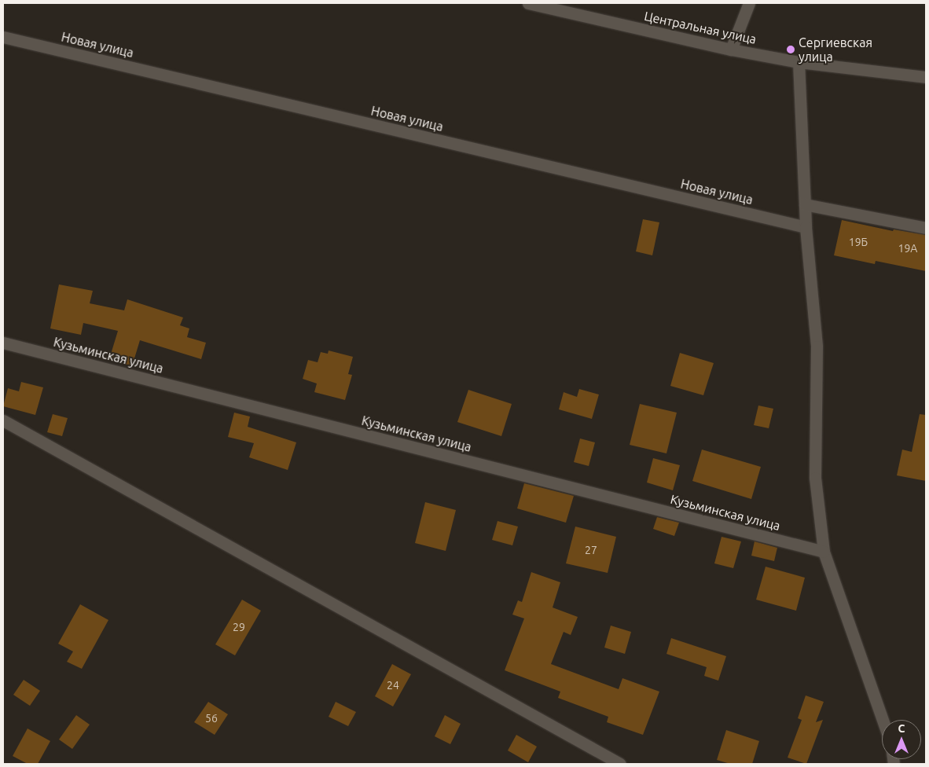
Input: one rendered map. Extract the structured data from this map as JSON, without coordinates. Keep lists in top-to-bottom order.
{
  "streets": {
    "street": ["Центральная улица", "Новая улица", "Кузьминская улица"]
  },
  "places": ["Сергиевская улица"],
  "house_numbers": [
    "19Б",
    "19А",
    "27",
    "29",
    "24",
    "56"
  ],
  "north": "top"
}
